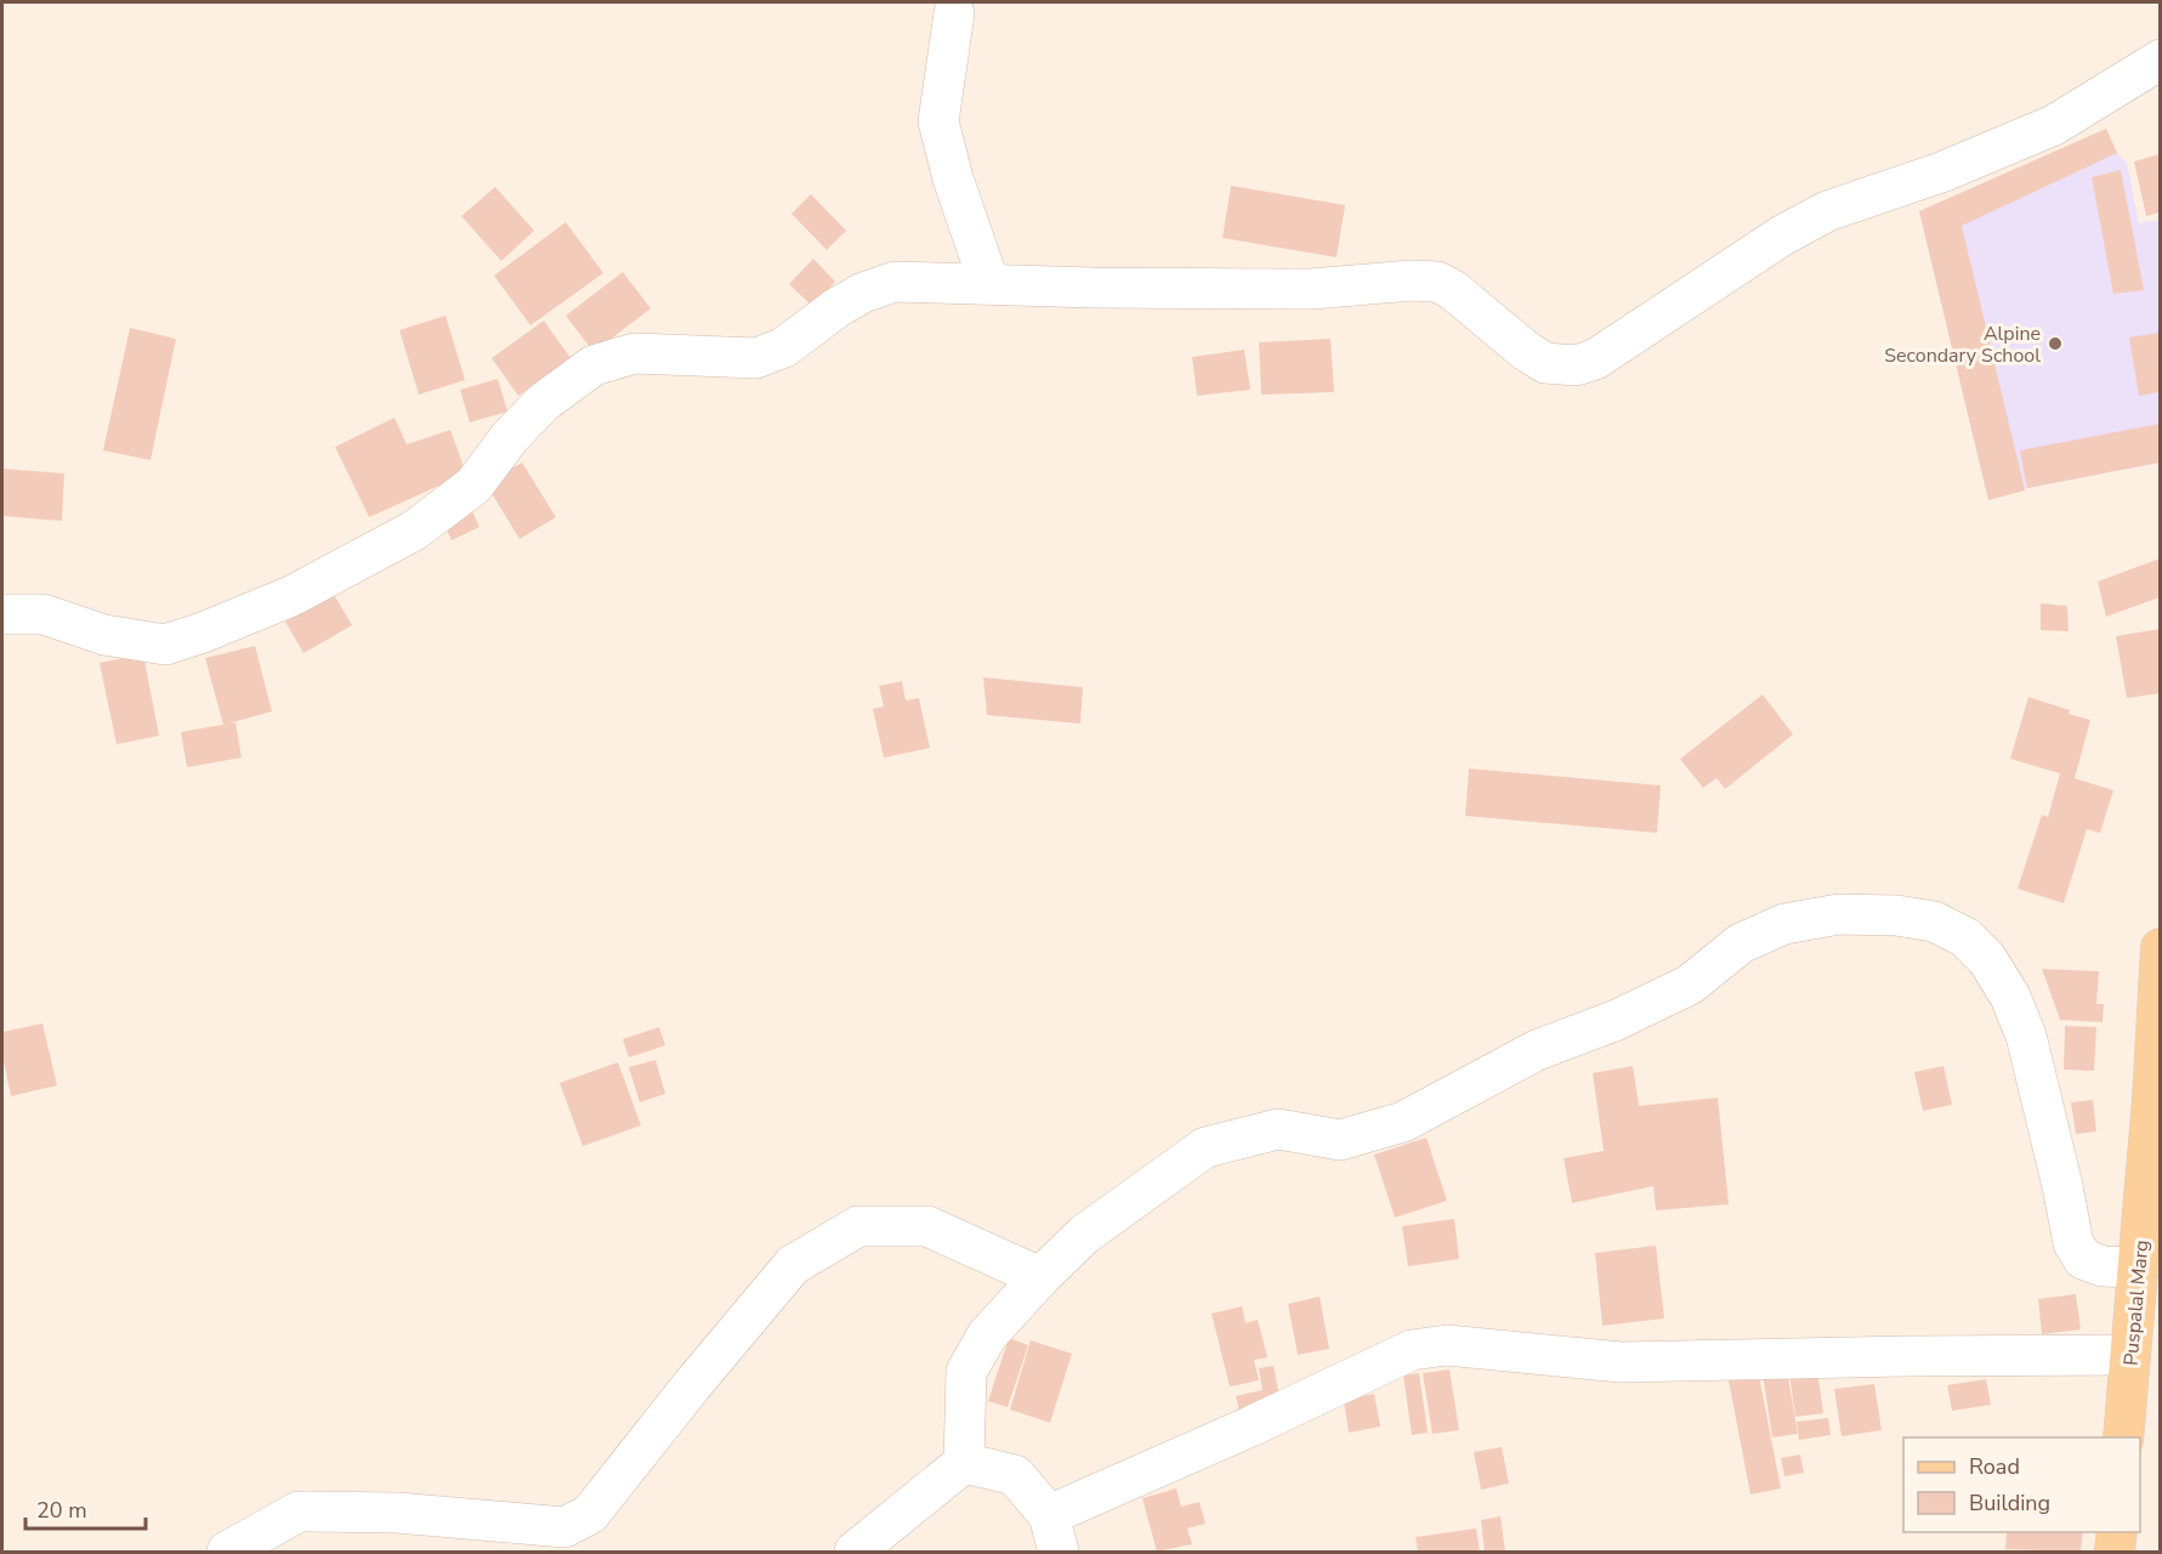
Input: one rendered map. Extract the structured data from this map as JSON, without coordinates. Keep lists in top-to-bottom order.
{
  "streets": {
    "main road": ["Puspalal Marg"]
  },
  "places": ["Alpine Secondary School"],
  "legend": ["Road", "Building"],
  "scale_bar": "20 m"
}
